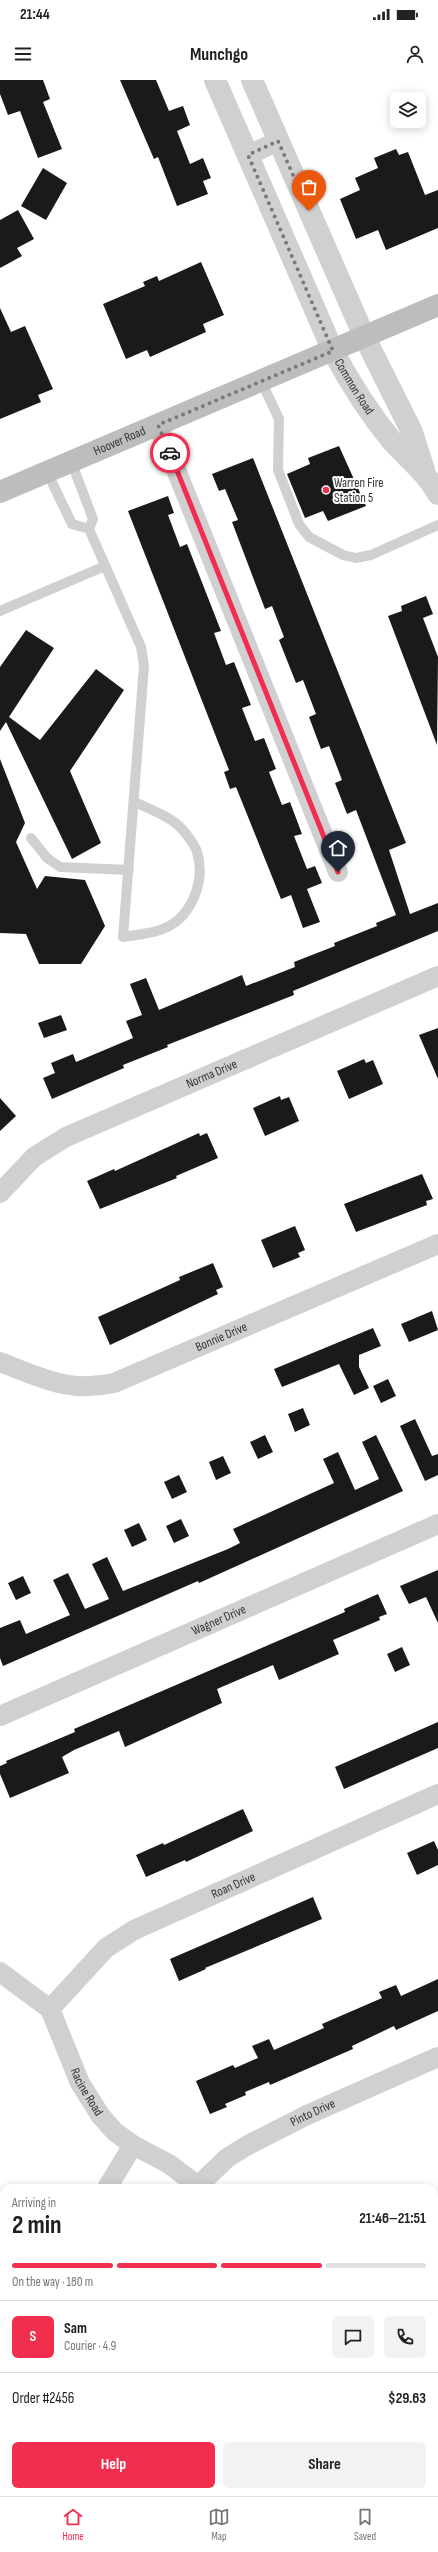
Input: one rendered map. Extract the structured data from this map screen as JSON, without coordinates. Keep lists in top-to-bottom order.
{
  "streets": {
    "main road": ["Hoover Road"],
    "street": [
      "Common Road",
      "Norma Drive",
      "Bonnie Drive",
      "Wagner Drive",
      "Roan Drive",
      "Racine Road",
      "Pinto Drive"
    ]
  },
  "crossings": [
    ["Common Road", "Hoover Road"],
    ["Roan Drive", "Racine Road"]
  ],
  "places": ["Warren Fire Station 5"],
  "page": {
    "status": "21:44",
    "header": "Munchgo",
    "heading": ["2 min", "Arriving in", "21:46–21:51"],
    "panel": [
      "Sam",
      "Courier · 4.9",
      "Order #2456",
      "$29.63"
    ],
    "bar": "On the way · 180 m",
    "round": "S",
    "buttons": ["Help", "Share"],
    "tabs": ["Home", "Map", "Saved"]
  }
}
